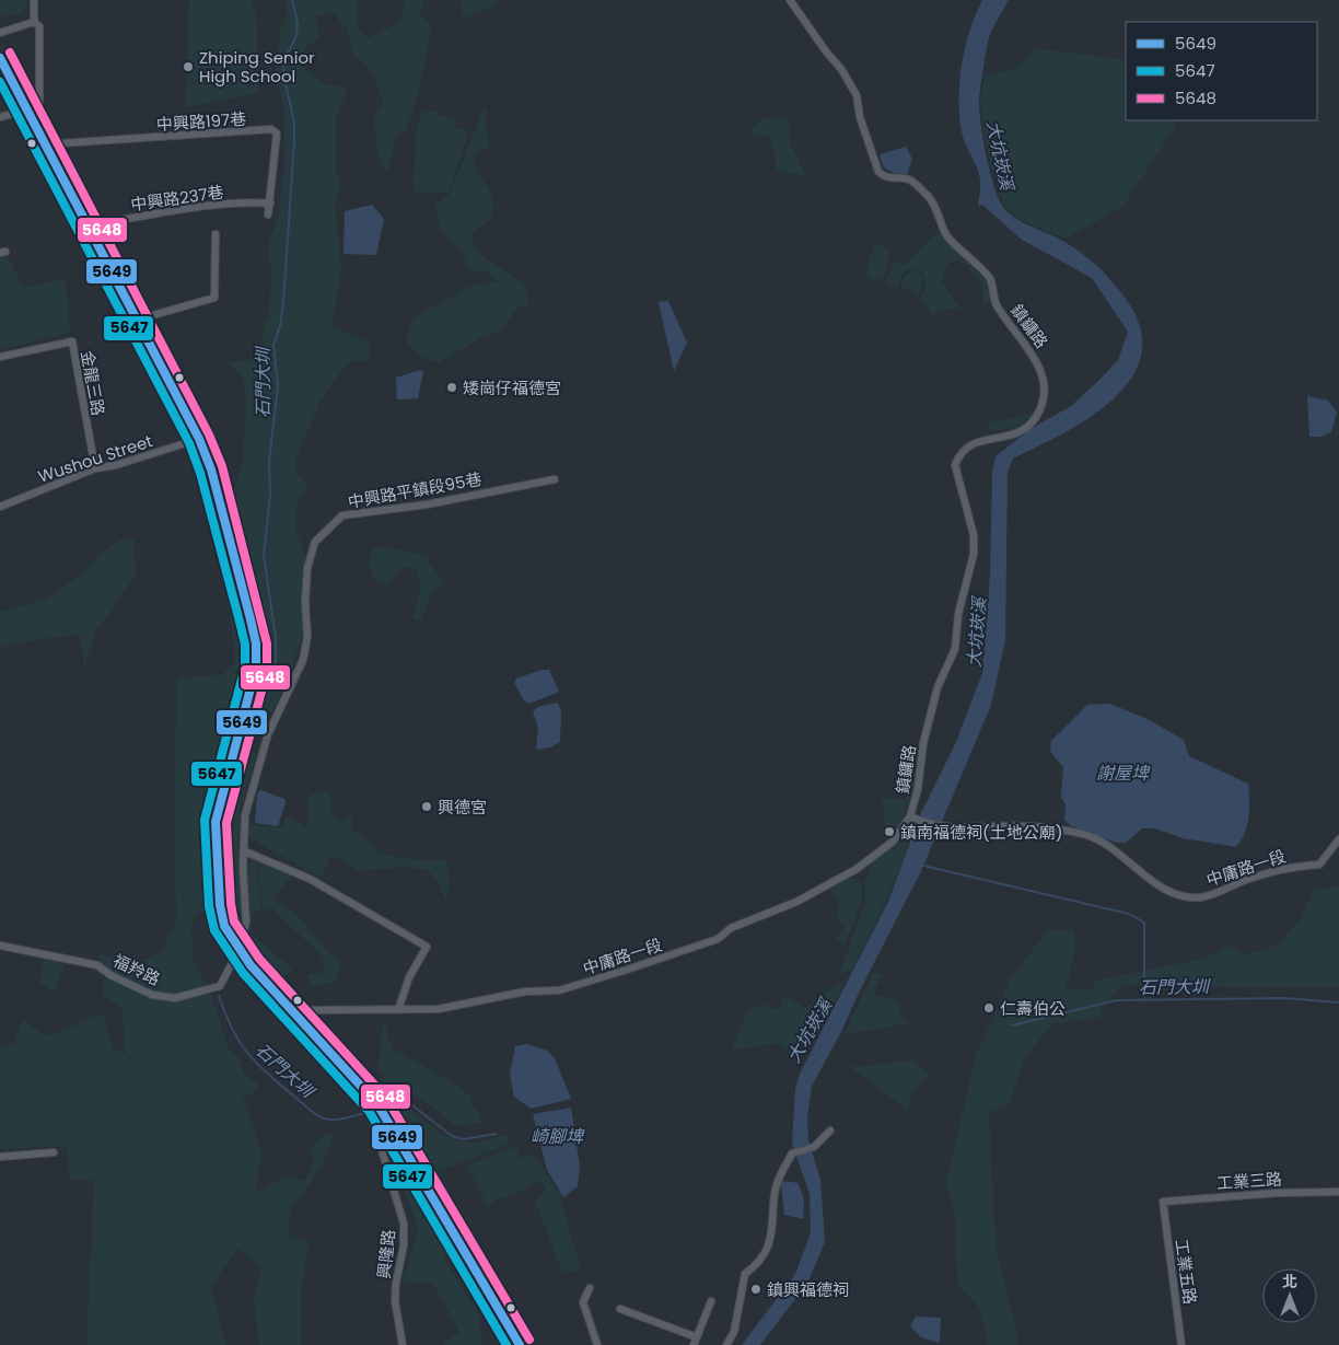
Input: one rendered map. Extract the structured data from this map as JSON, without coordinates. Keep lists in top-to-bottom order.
{
  "streets": {
    "street": [
      "中興路197巷",
      "中興路237巷",
      "鎮鏞路",
      "金龍三路",
      "Wushou Street",
      "中興路平鎮段95巷",
      "中庸路一段",
      "福羚路",
      "工業三路",
      "興隆路",
      "工業五路"
    ]
  },
  "crossings": [
    ["中興路197巷", "中興路237巷"],
    ["鎮鏞路", "中庸路一段"],
    ["金龍三路", "Wushou Street"],
    ["中興路平鎮段95巷", "福羚路"],
    ["工業三路", "工業五路"]
  ],
  "water": [
    "大坑崁溪",
    "石門大圳",
    "謝屋埤",
    "崎腳埤"
  ],
  "places": [
    "Zhiping Senior High School",
    "矮崗仔福德宮",
    "興德宮",
    "鎮南福德祠(土地公廟)",
    "仁壽伯公",
    "鎮興福德祠"
  ],
  "lines": ["transit line 5648", "transit line 5649", "transit line 5647"],
  "legend": ["5649", "5647", "5648"],
  "north": "top"
}
